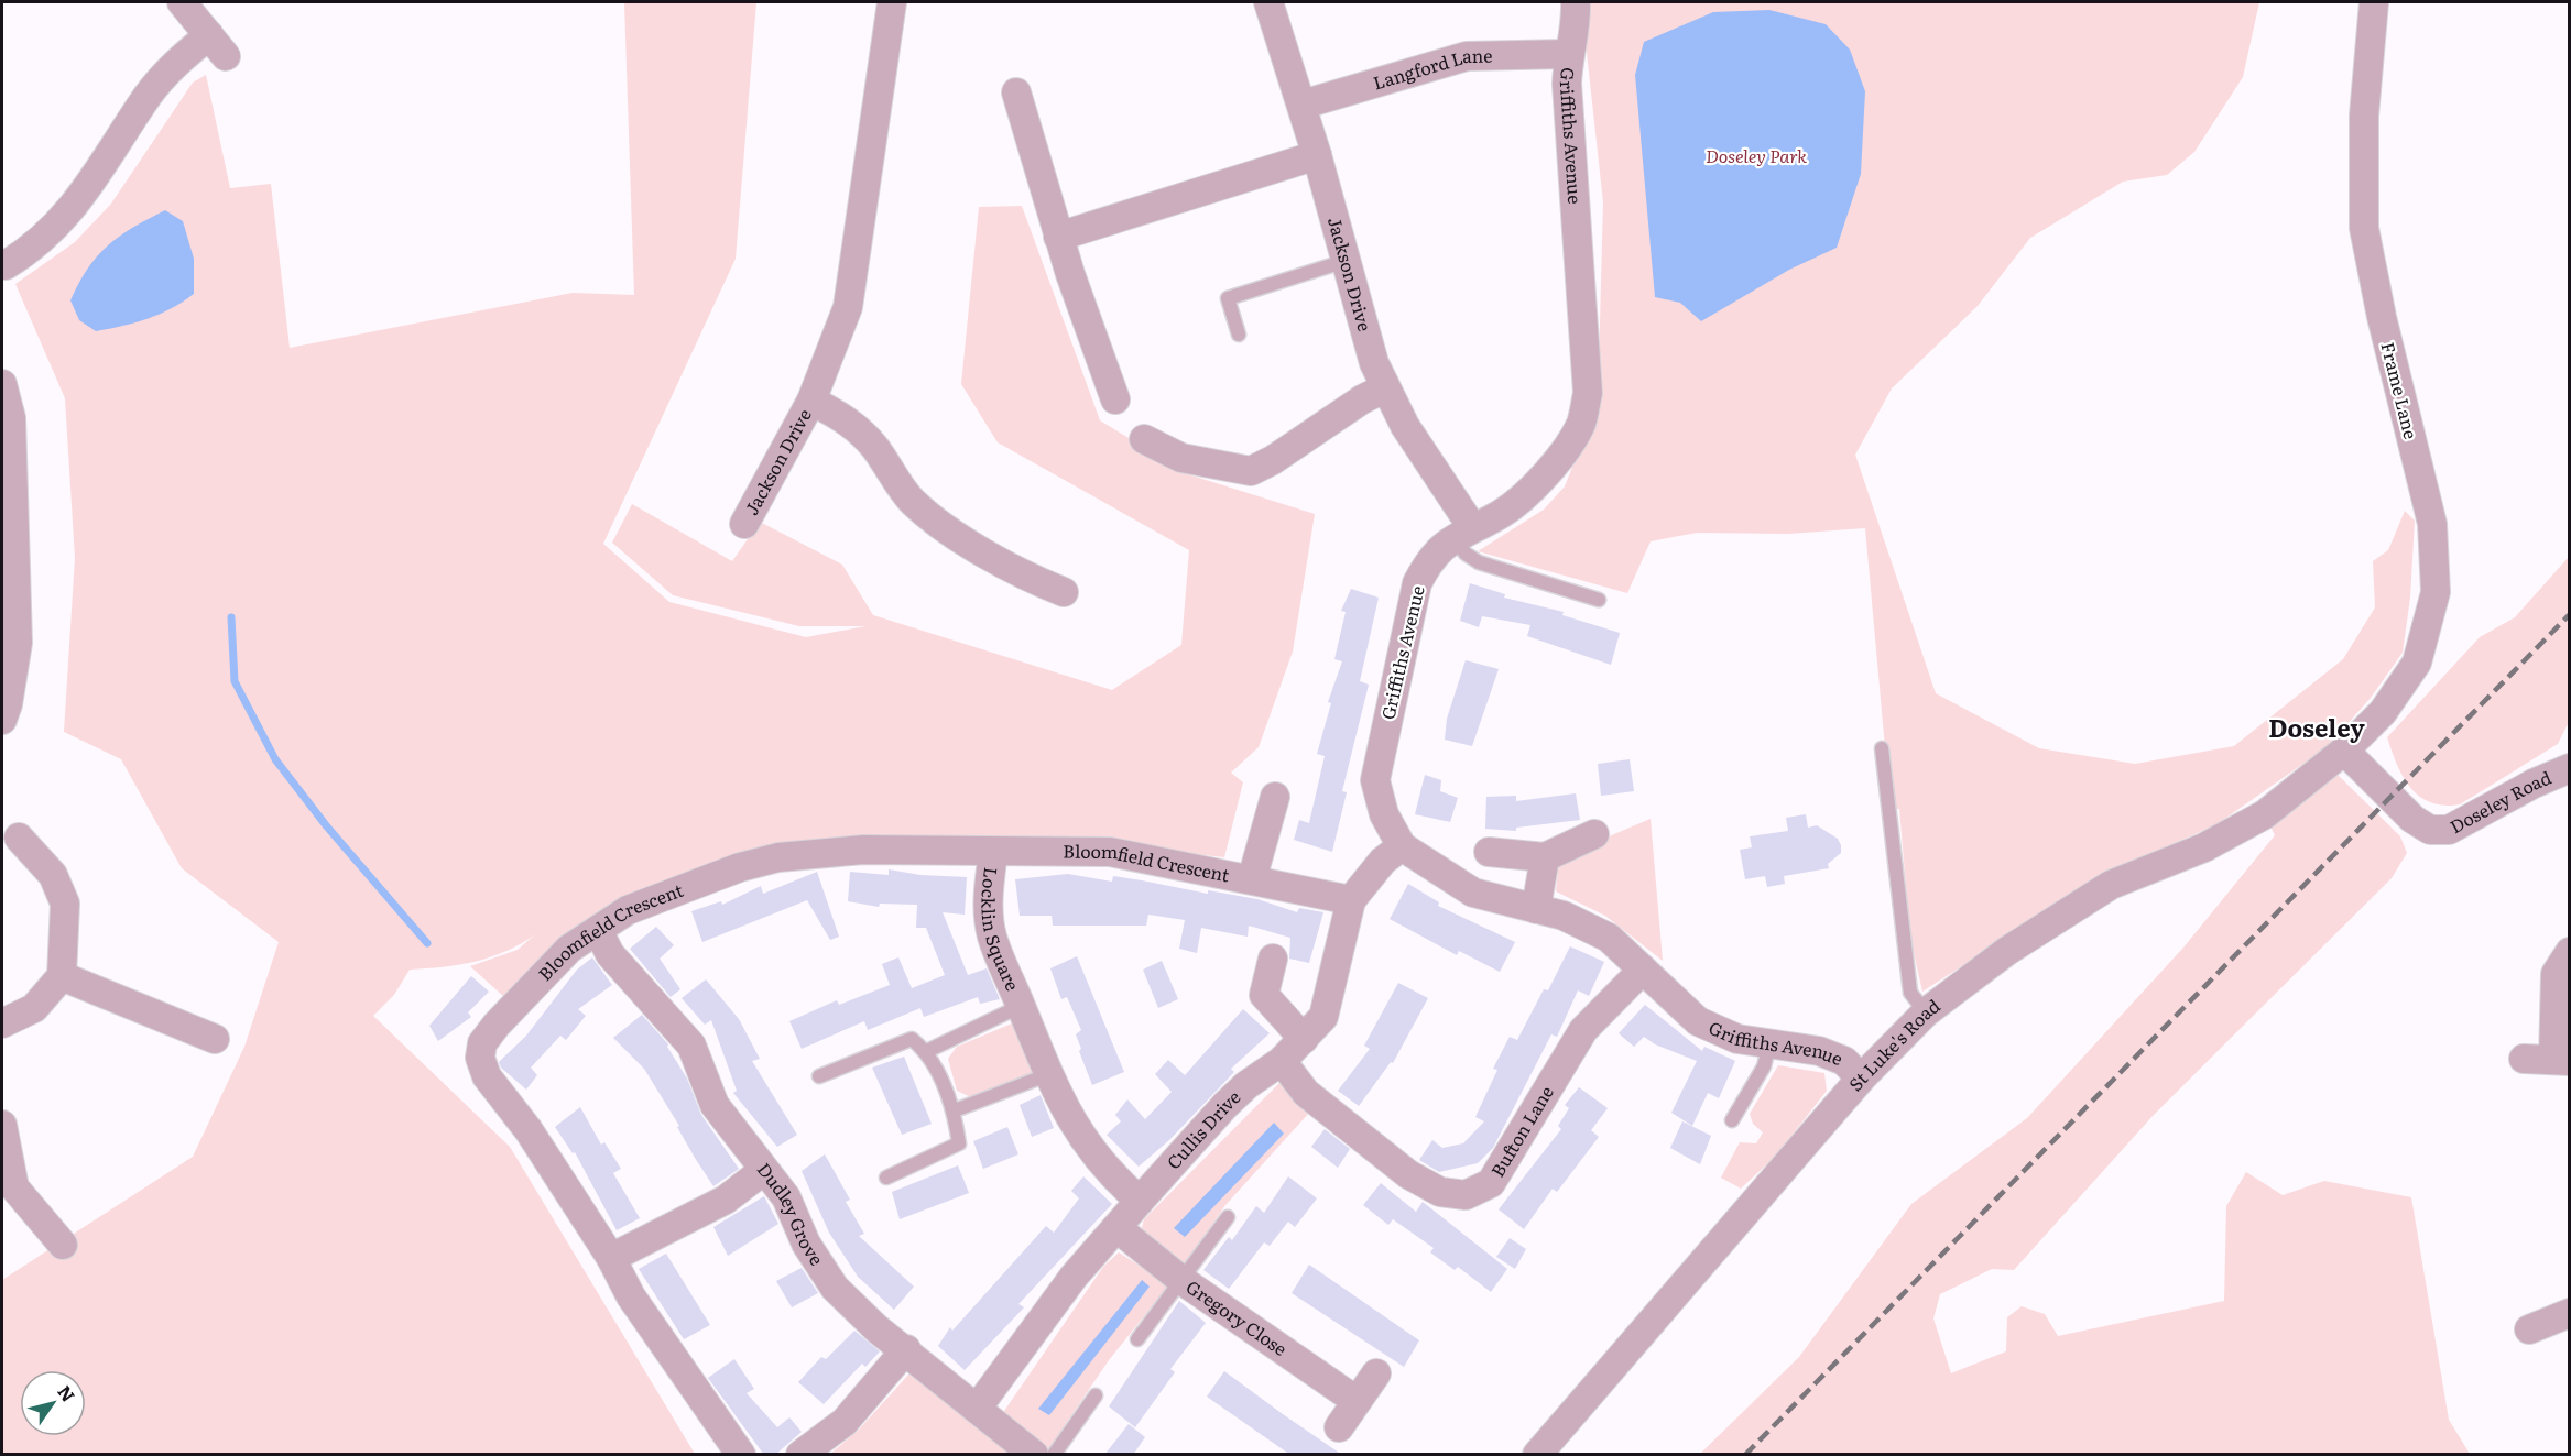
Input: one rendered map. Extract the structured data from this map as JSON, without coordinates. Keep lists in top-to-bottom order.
{
  "streets": {
    "street": [
      "Langford Lane",
      "Griffiths Avenue",
      "Jackson Drive",
      "Frame Lane",
      "Doseley Road",
      "Bloomfield Crescent",
      "Locklin Square",
      "St Luke's Road",
      "Cullis Drive",
      "Bufton Lane",
      "Dudley Grove",
      "Gregory Close"
    ]
  },
  "crossings": [
    ["Langford Lane", "Griffiths Avenue"],
    ["Langford Lane", "Jackson Drive"],
    ["Griffiths Avenue", "Jackson Drive"],
    ["Griffiths Avenue", "St Luke's Road"],
    ["Griffiths Avenue", "Cullis Drive"],
    ["Griffiths Avenue", "Bufton Lane"],
    ["Frame Lane", "Doseley Road"],
    ["Frame Lane", "St Luke's Road"],
    ["Doseley Road", "St Luke's Road"],
    ["Bloomfield Crescent", "Locklin Square"],
    ["Bloomfield Crescent", "Cullis Drive"],
    ["Bloomfield Crescent", "Dudley Grove"],
    ["Locklin Square", "Cullis Drive"],
    ["Cullis Drive", "Bufton Lane"],
    ["Cullis Drive", "Dudley Grove"],
    ["Cullis Drive", "Gregory Close"]
  ],
  "districts": ["Doseley"],
  "parks": ["Doseley Park"],
  "north": "top right"
}
